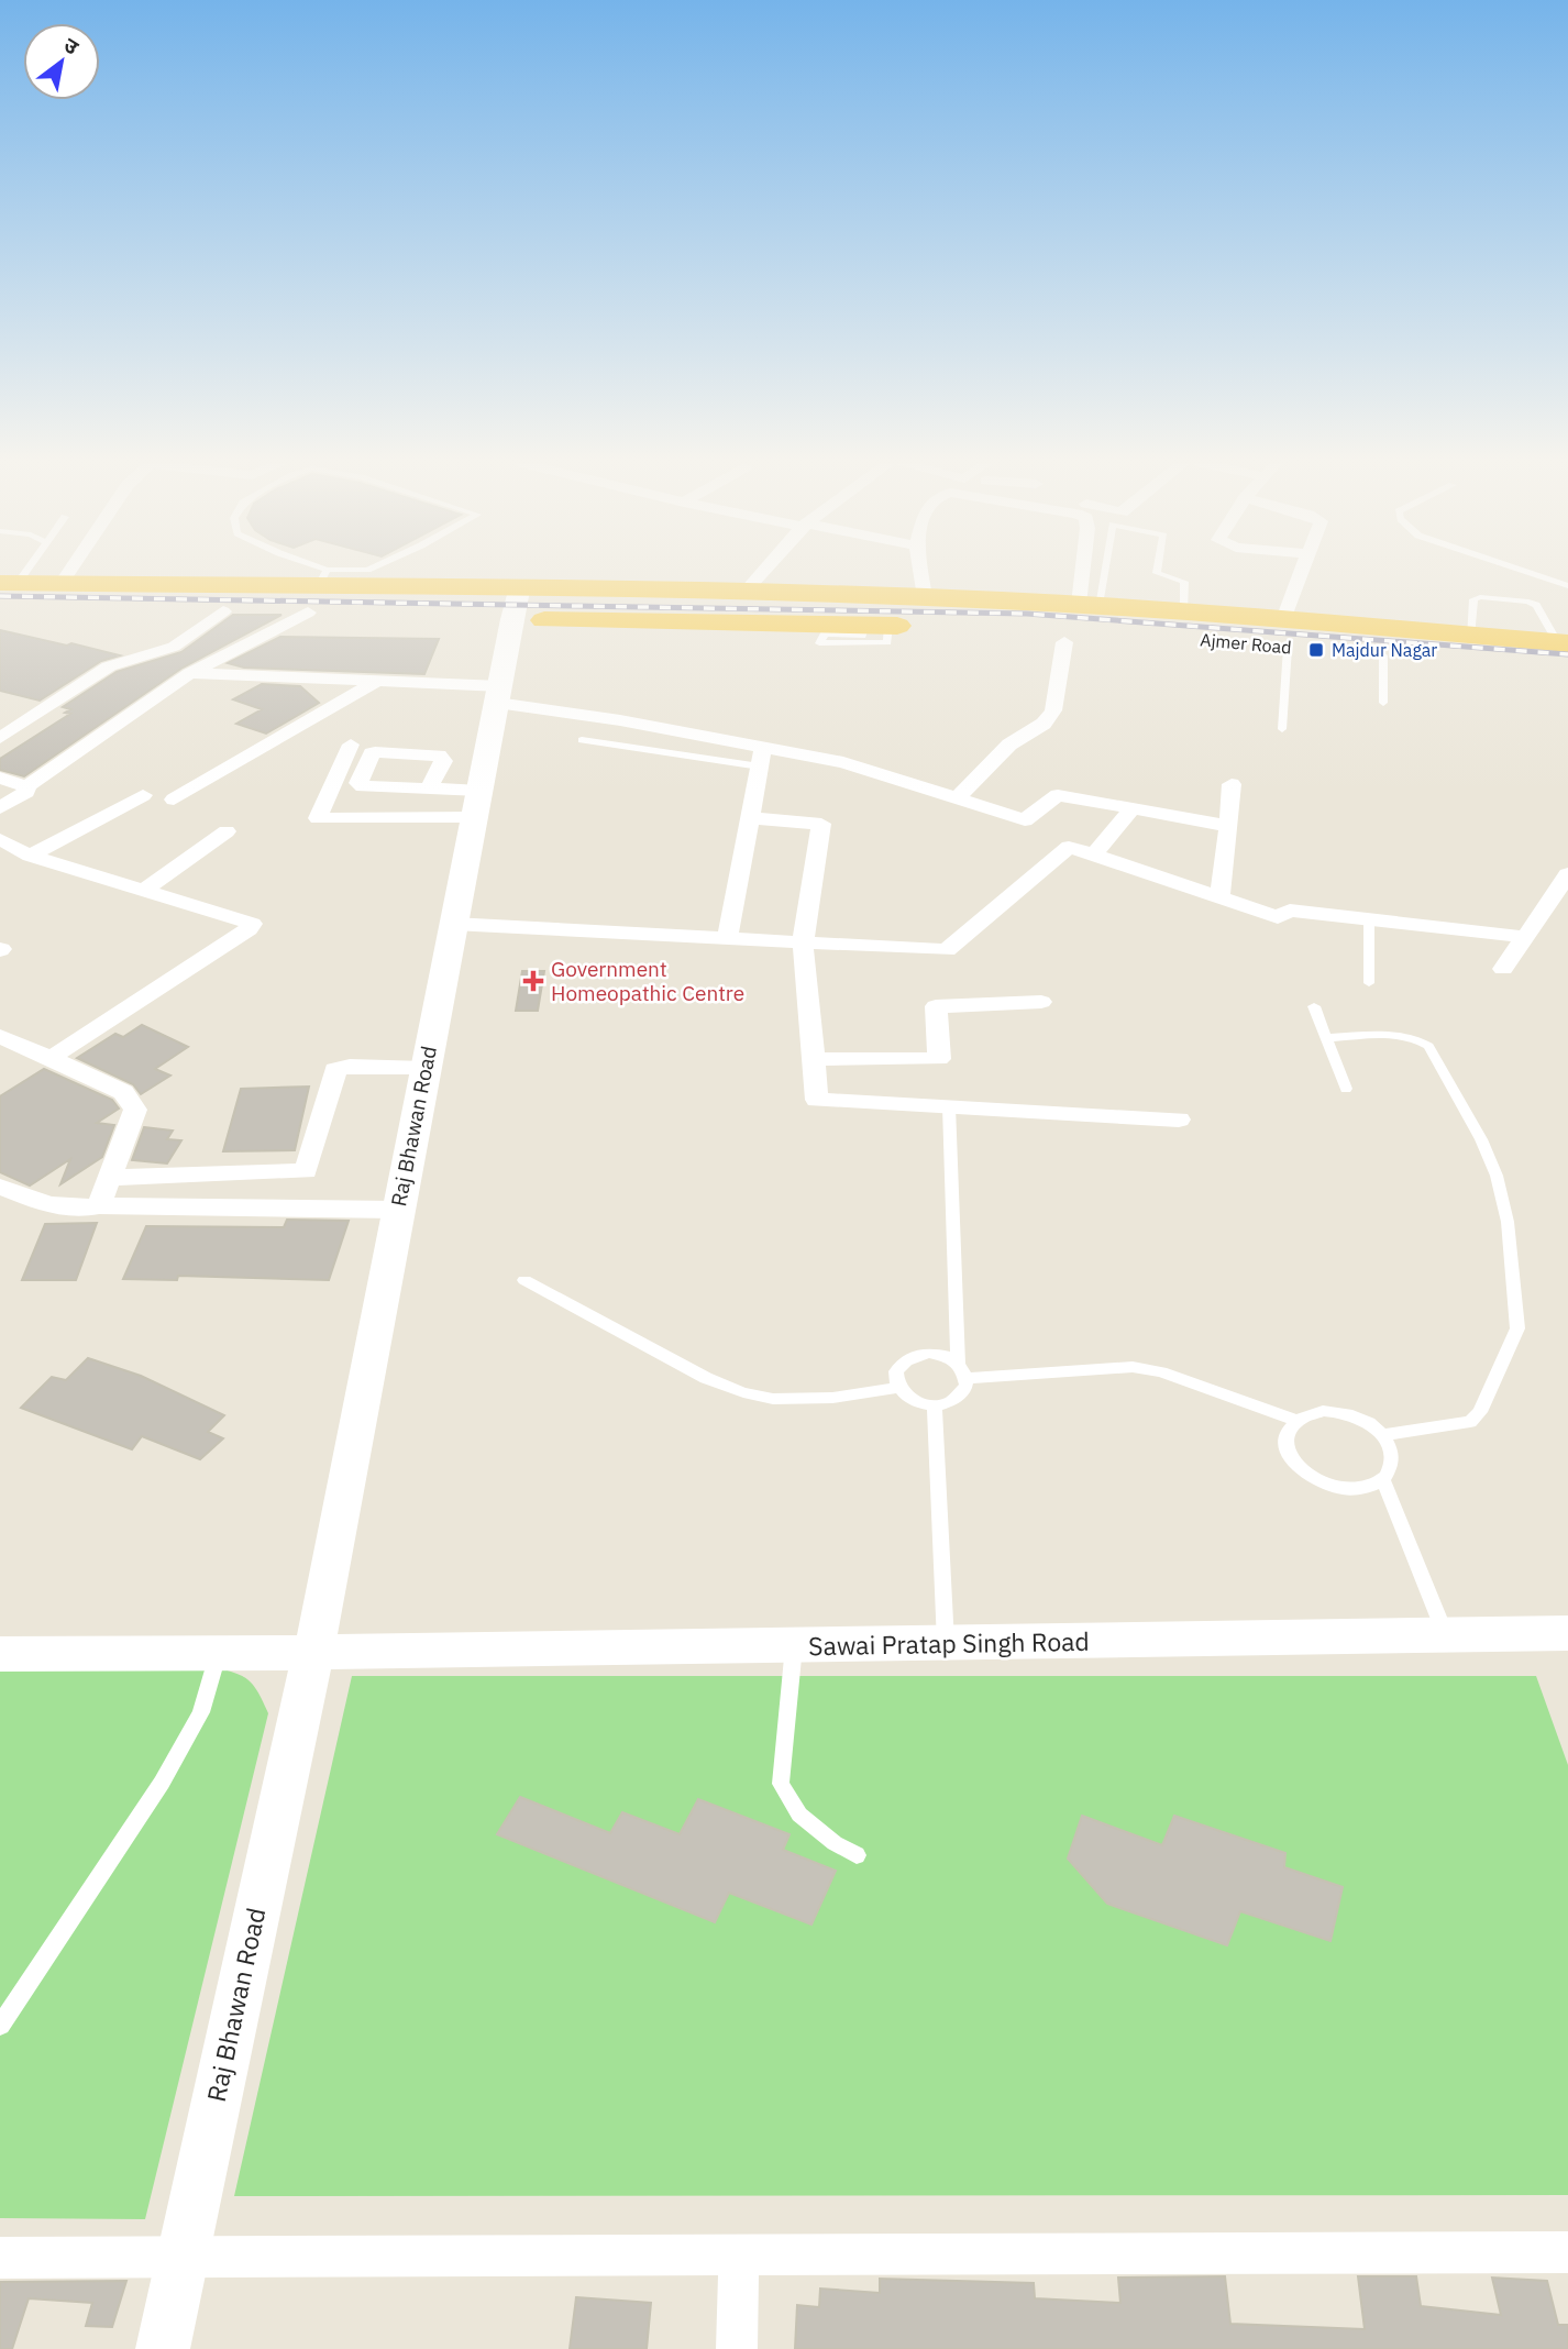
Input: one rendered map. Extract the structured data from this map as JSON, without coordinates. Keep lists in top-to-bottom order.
{
  "streets": {
    "highway": ["Ajmer Road"],
    "street": ["Raj Bhawan Road", "Sawai Pratap Singh Road"]
  },
  "crossings": [
    ["Ajmer Road", "Raj Bhawan Road"],
    ["Raj Bhawan Road", "Sawai Pratap Singh Road"]
  ],
  "places": {
    "transit": ["Majdur Nagar"],
    "health": ["Government Homeopathic Centre"]
  },
  "north": "top right"
}
